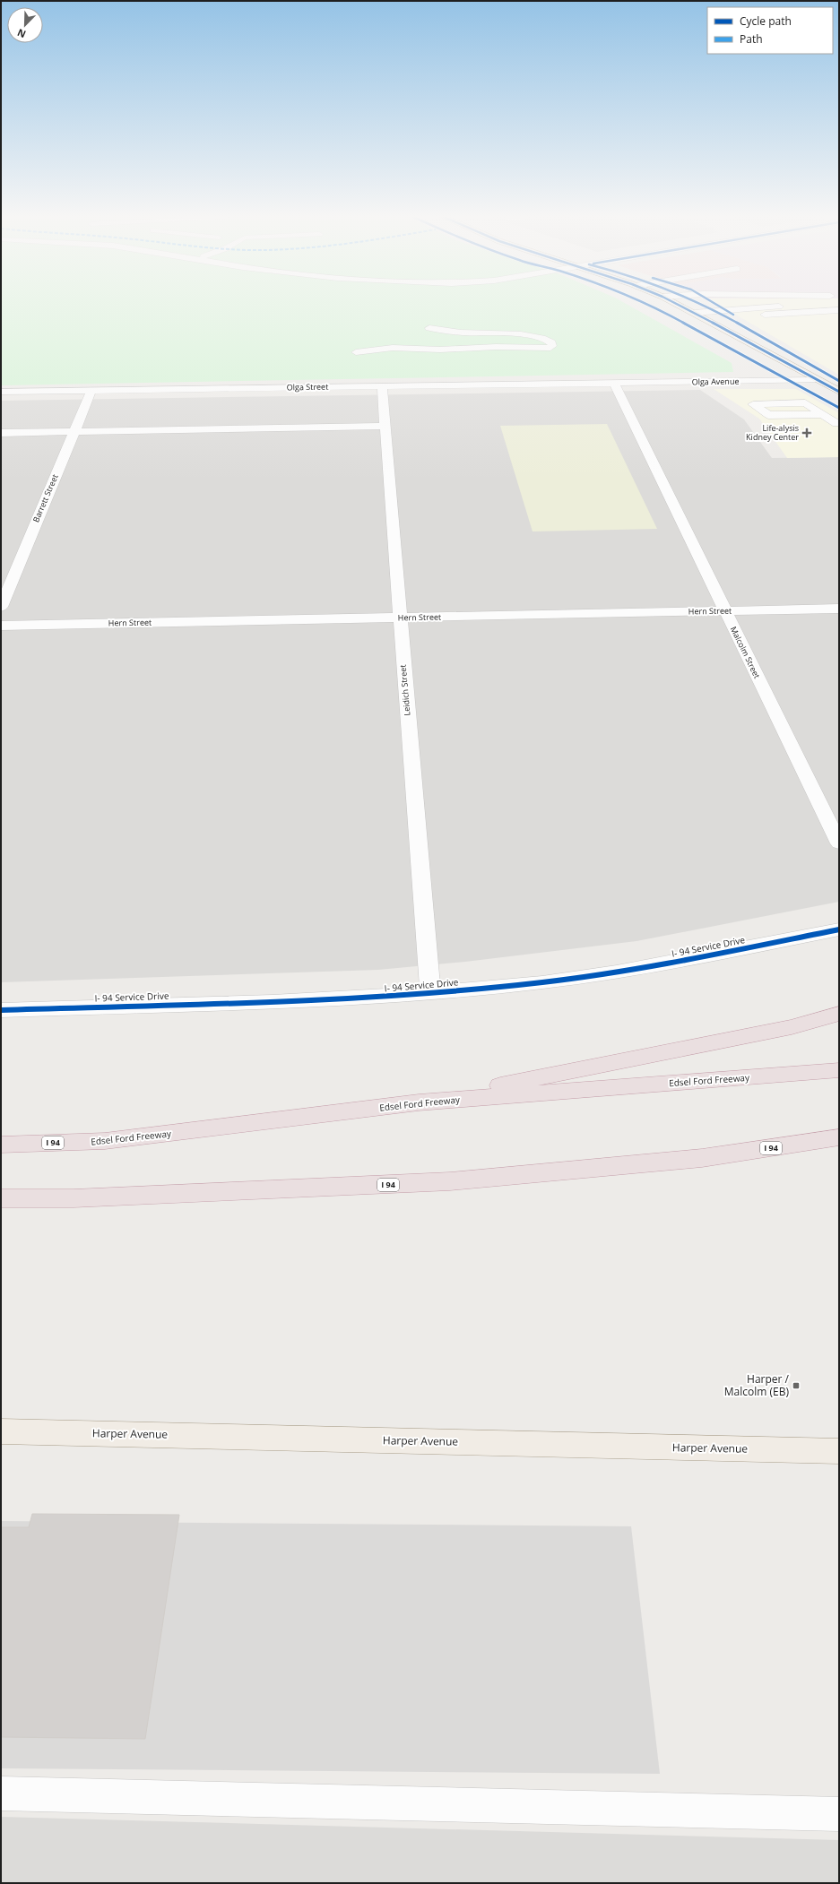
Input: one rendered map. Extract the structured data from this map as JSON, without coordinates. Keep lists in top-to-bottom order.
{
  "streets": {
    "highway": ["Edsel Ford Freeway", "I 94"],
    "main road": ["Harper Avenue"],
    "street": [
      "Olga Avenue",
      "Olga Street",
      "Barrett Street",
      "Hern Street",
      "Malcolm Street",
      "Leidich Street",
      "I- 94 Service Drive"
    ]
  },
  "crossings": [
    ["Olga Avenue", "Olga Street"],
    ["Olga Avenue", "Malcolm Street"],
    ["Olga Street", "Barrett Street"],
    ["Olga Street", "Malcolm Street"],
    ["Olga Street", "Leidich Street"],
    ["Hern Street", "Malcolm Street"],
    ["Hern Street", "Leidich Street"],
    ["Leidich Street", "I- 94 Service Drive"]
  ],
  "places": {
    "health": ["Life-alysis Kidney Center"],
    "transit": ["Harper / Malcolm (EB)"]
  },
  "legend": ["Cycle path", "Path"],
  "north": "bottom left"
}
